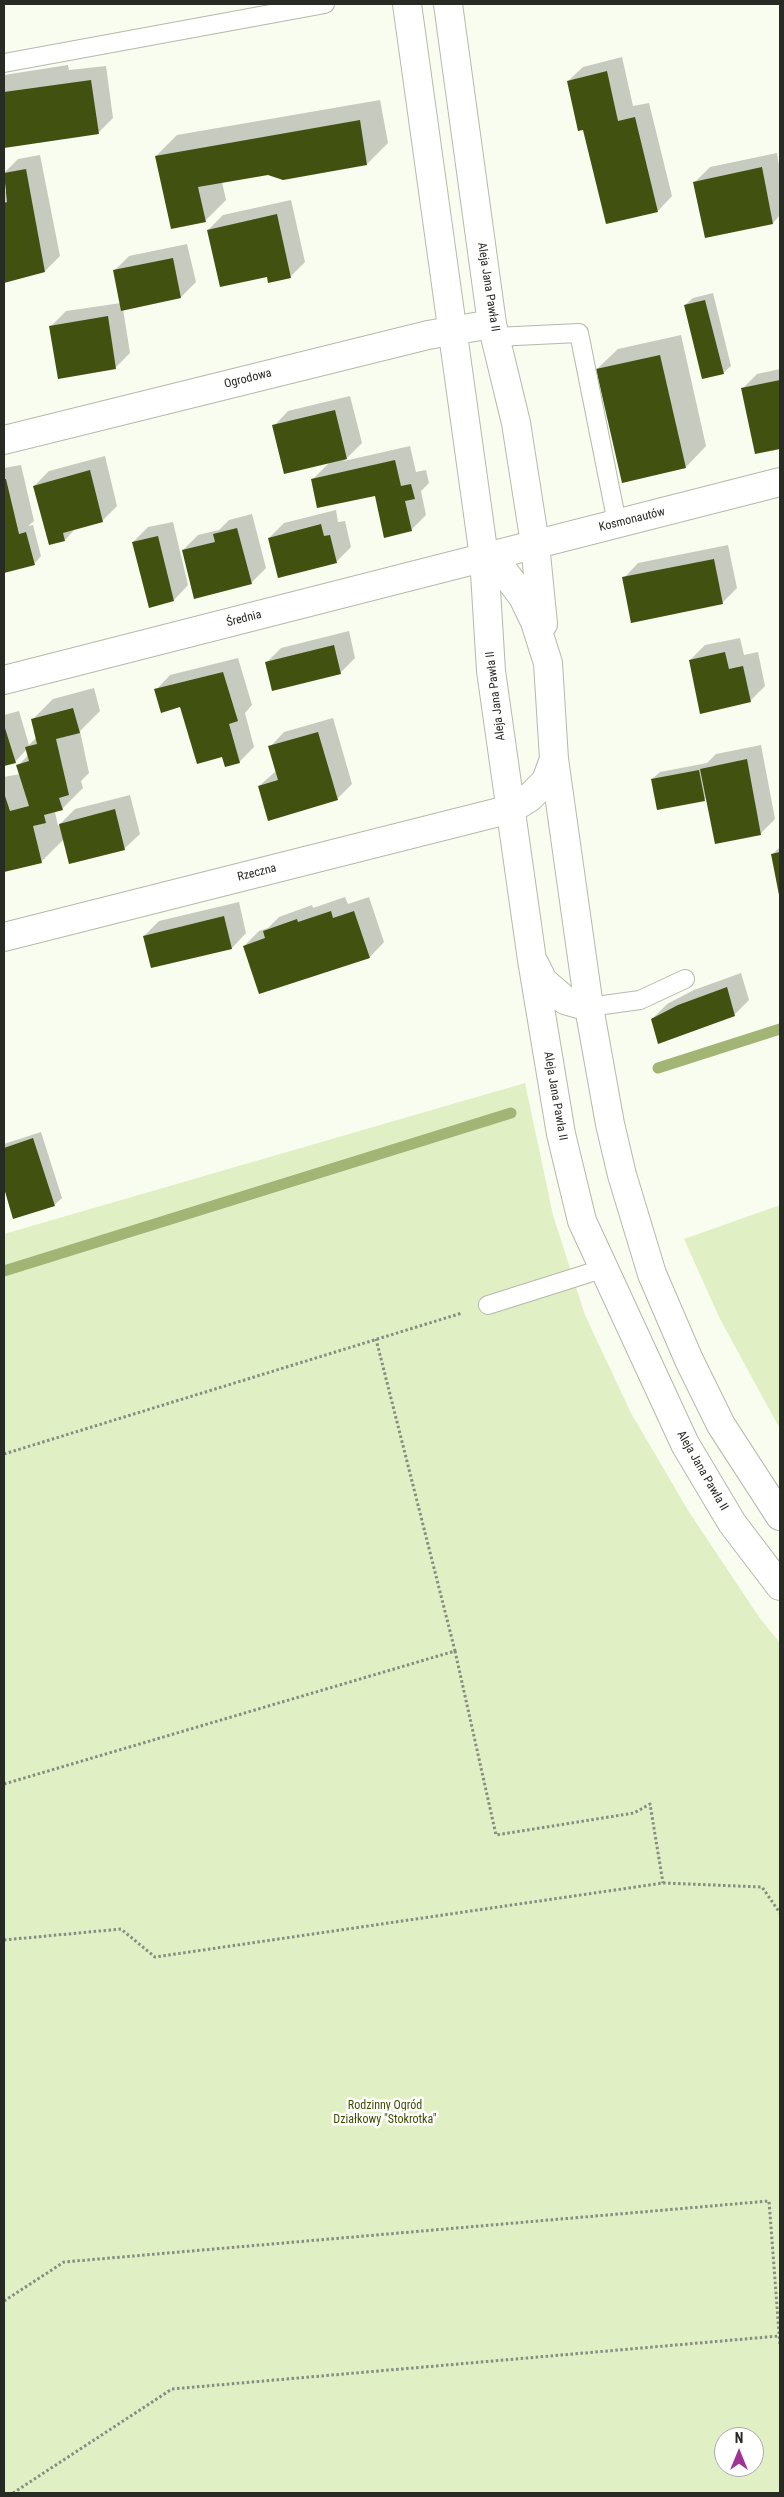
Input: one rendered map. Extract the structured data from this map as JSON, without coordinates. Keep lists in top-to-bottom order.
{
  "streets": {
    "street": [
      "Aleja Jana Pawła II",
      "Ogrodowa",
      "Kosmonautów",
      "Średnia",
      "Rzeczna"
    ]
  },
  "crossings": [
    ["Aleja Jana Pawła II", "Ogrodowa"],
    ["Aleja Jana Pawła II", "Kosmonautów"],
    ["Aleja Jana Pawła II", "Średnia"],
    ["Aleja Jana Pawła II", "Rzeczna"],
    ["Kosmonautów", "Średnia"]
  ],
  "parks": ["Rodzinny Ogród Działkowy \"Stokrotka\""],
  "north": "top"
}
